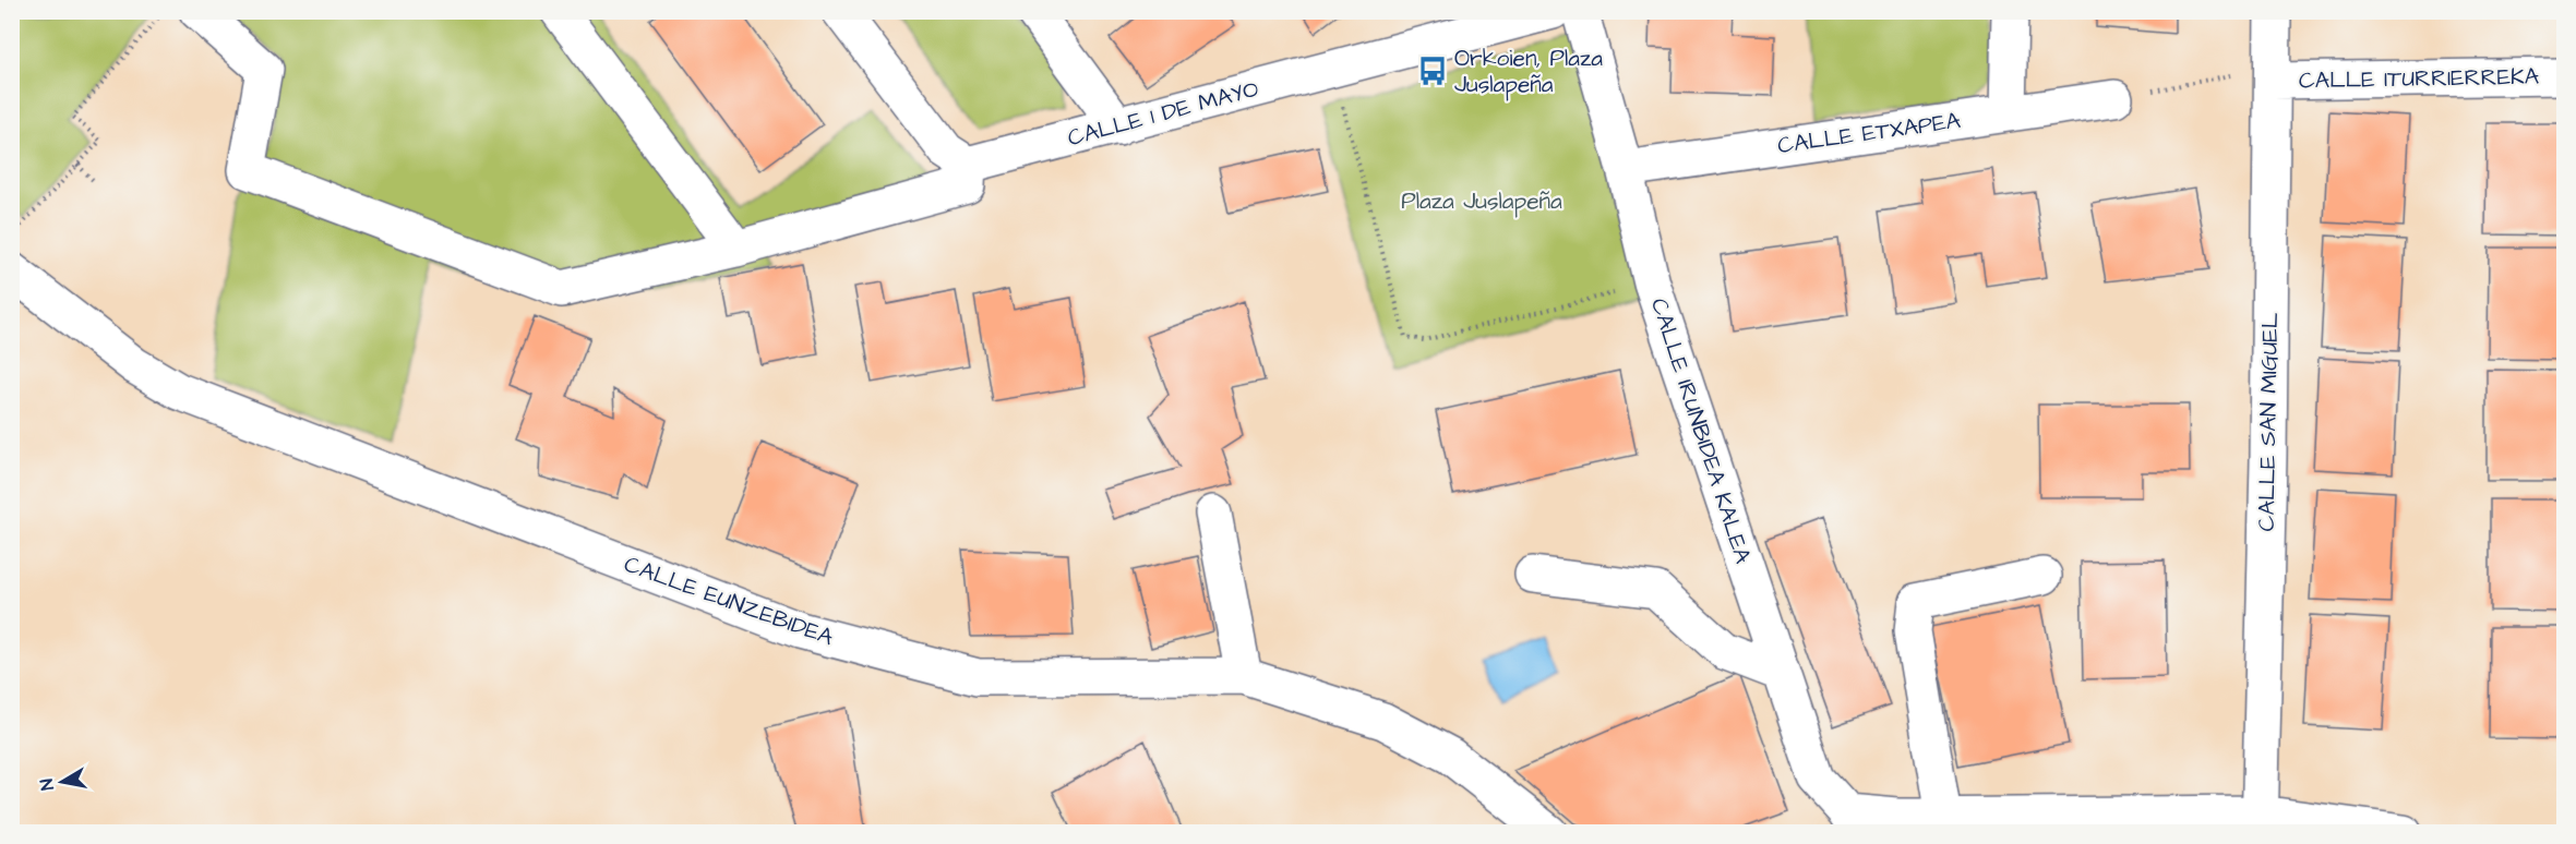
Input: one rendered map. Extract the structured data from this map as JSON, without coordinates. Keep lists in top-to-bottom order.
{
  "streets": {
    "street": [
      "CALLE ITURRIERREKA",
      "CALLE 1 DE MAYO",
      "CALLE ETXAPEA",
      "CALLE SAN MIGUEL",
      "CALLE IRUNBIDEA KALEA",
      "CALLE EUNZEBIDEA"
    ]
  },
  "crossings": [
    ["CALLE ITURRIERREKA", "CALLE SAN MIGUEL"],
    ["CALLE ETXAPEA", "CALLE IRUNBIDEA KALEA"]
  ],
  "parks": ["Plaza Juslapeña"],
  "places": {
    "bus stop": ["Orkoien, Plaza Juslapeña"]
  },
  "north": "left"
}
